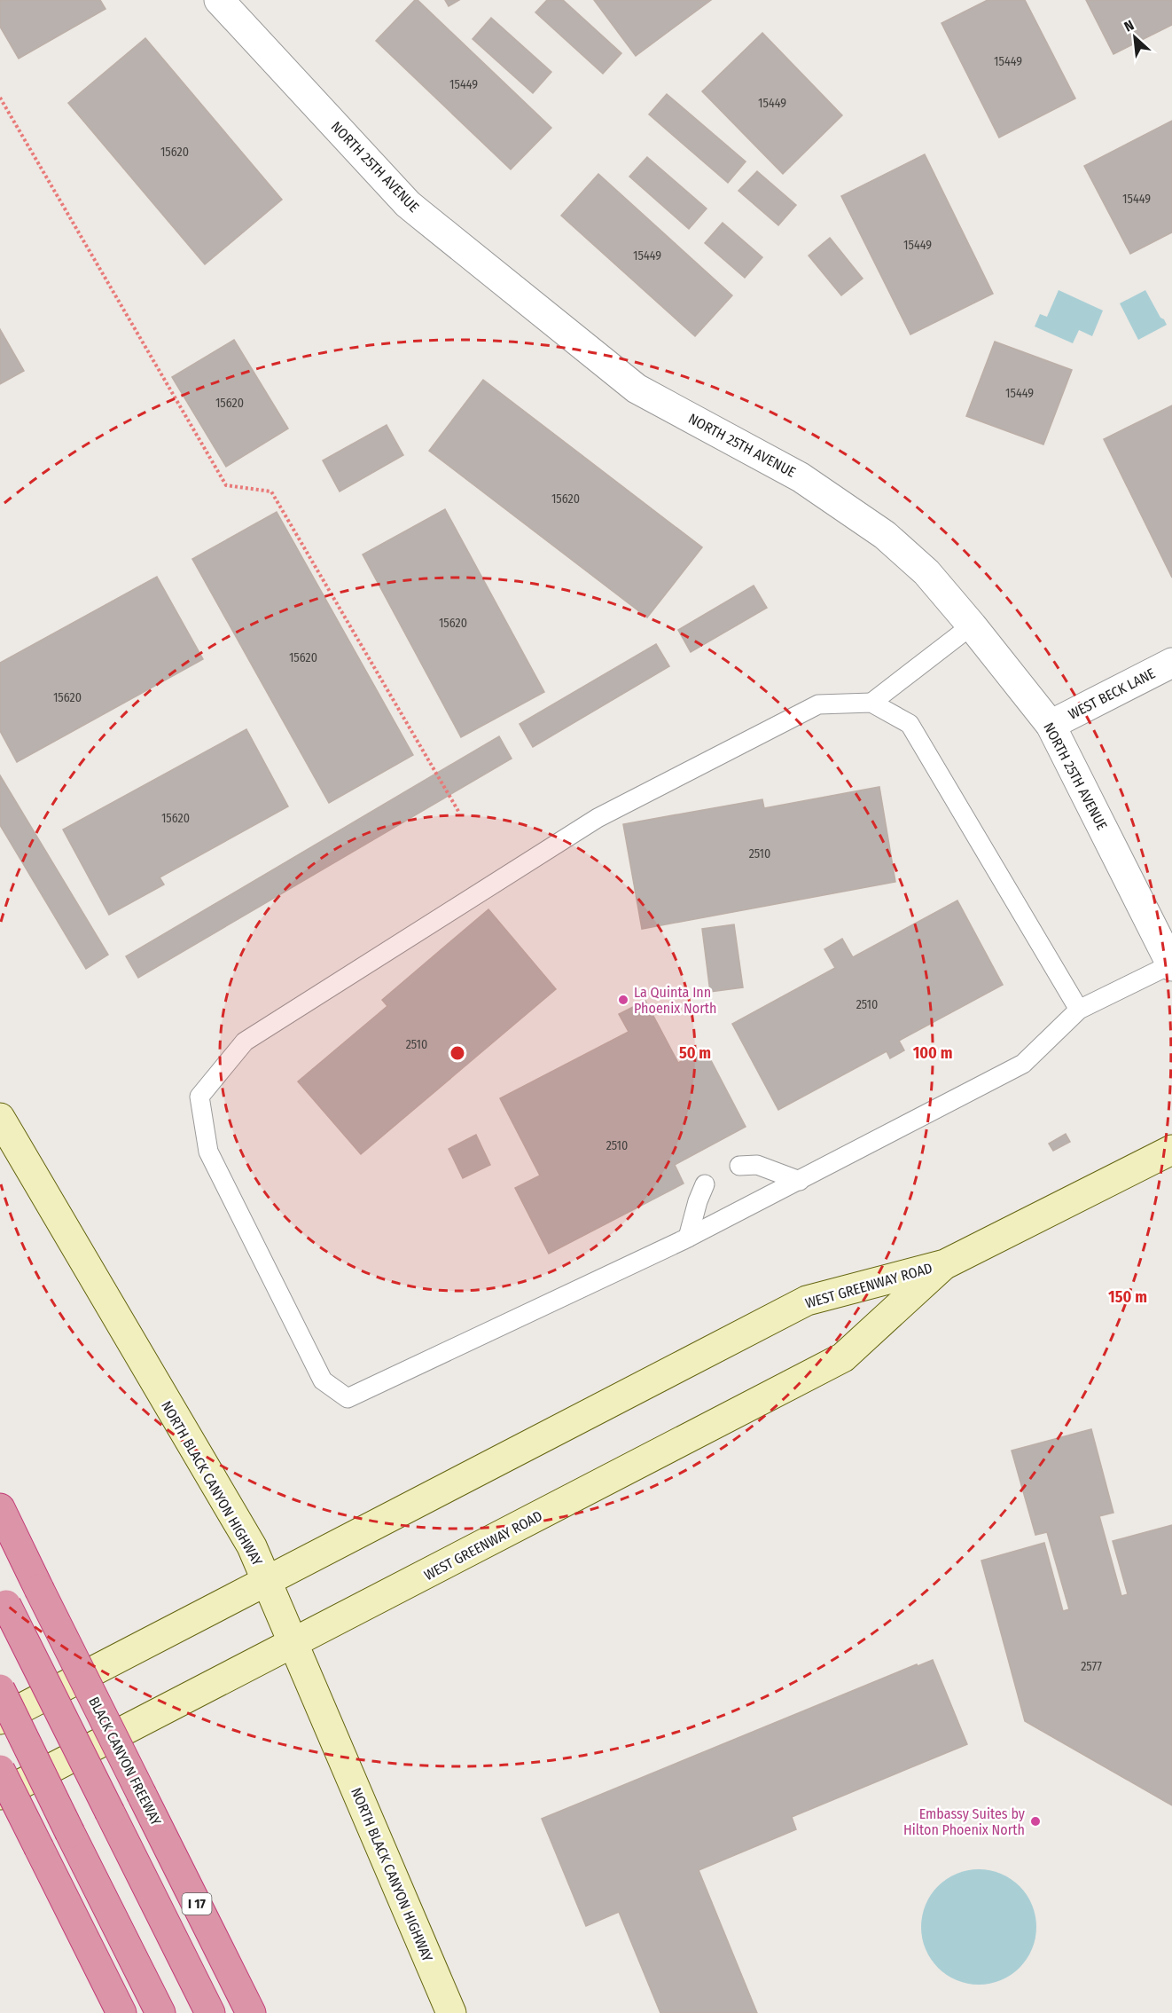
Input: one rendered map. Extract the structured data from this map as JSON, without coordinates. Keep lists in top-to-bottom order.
{
  "streets": {
    "highway": ["BLACK CANYON FREEWAY", "I 17"],
    "main road": ["WEST GREENWAY ROAD", "NORTH BLACK CANYON HIGHWAY"],
    "street": ["NORTH 25TH AVENUE", "WEST BECK LANE"]
  },
  "crossings": [
    ["NORTH 25TH AVENUE", "WEST BECK LANE"],
    ["WEST GREENWAY ROAD", "NORTH BLACK CANYON HIGHWAY"]
  ],
  "places": ["La Quinta Inn Phoenix North", "Embassy Suites by Hilton Phoenix North"],
  "house_numbers": [
    "15449",
    "15449",
    "15449",
    "15620",
    "15449",
    "15449",
    "15449",
    "15449",
    "15620",
    "15620",
    "15620",
    "15620",
    "15620",
    "15620",
    "2510",
    "2510",
    "2510",
    "2510",
    "2577"
  ],
  "north": "top left",
  "rings": ["50 m", "100 m", "150 m"]
}
